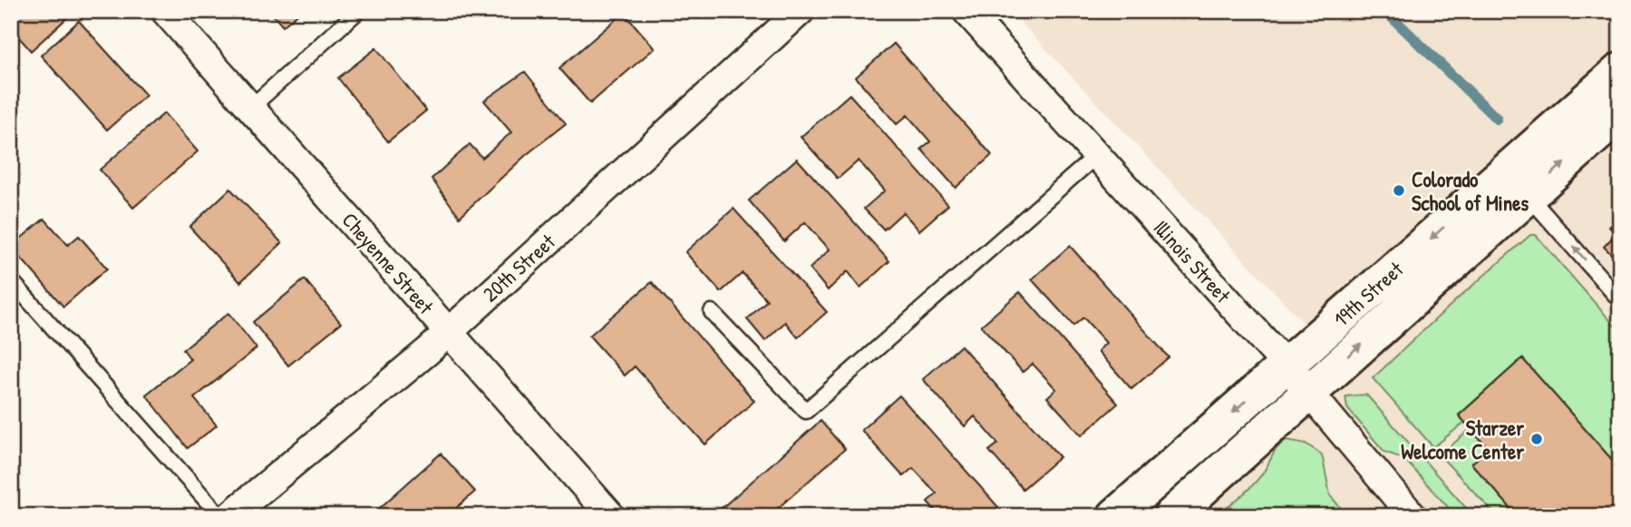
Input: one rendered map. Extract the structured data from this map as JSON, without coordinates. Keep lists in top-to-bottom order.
{
  "streets": {
    "main road": ["19th Street"],
    "street": ["Illinois Street", "Cheyenne Street", "20th Street"]
  },
  "crossings": [
    ["Illinois Street", "19th Street"],
    ["Cheyenne Street", "20th Street"]
  ],
  "places": ["Colorado School of Mines", "Starzer Welcome Center"]
}
